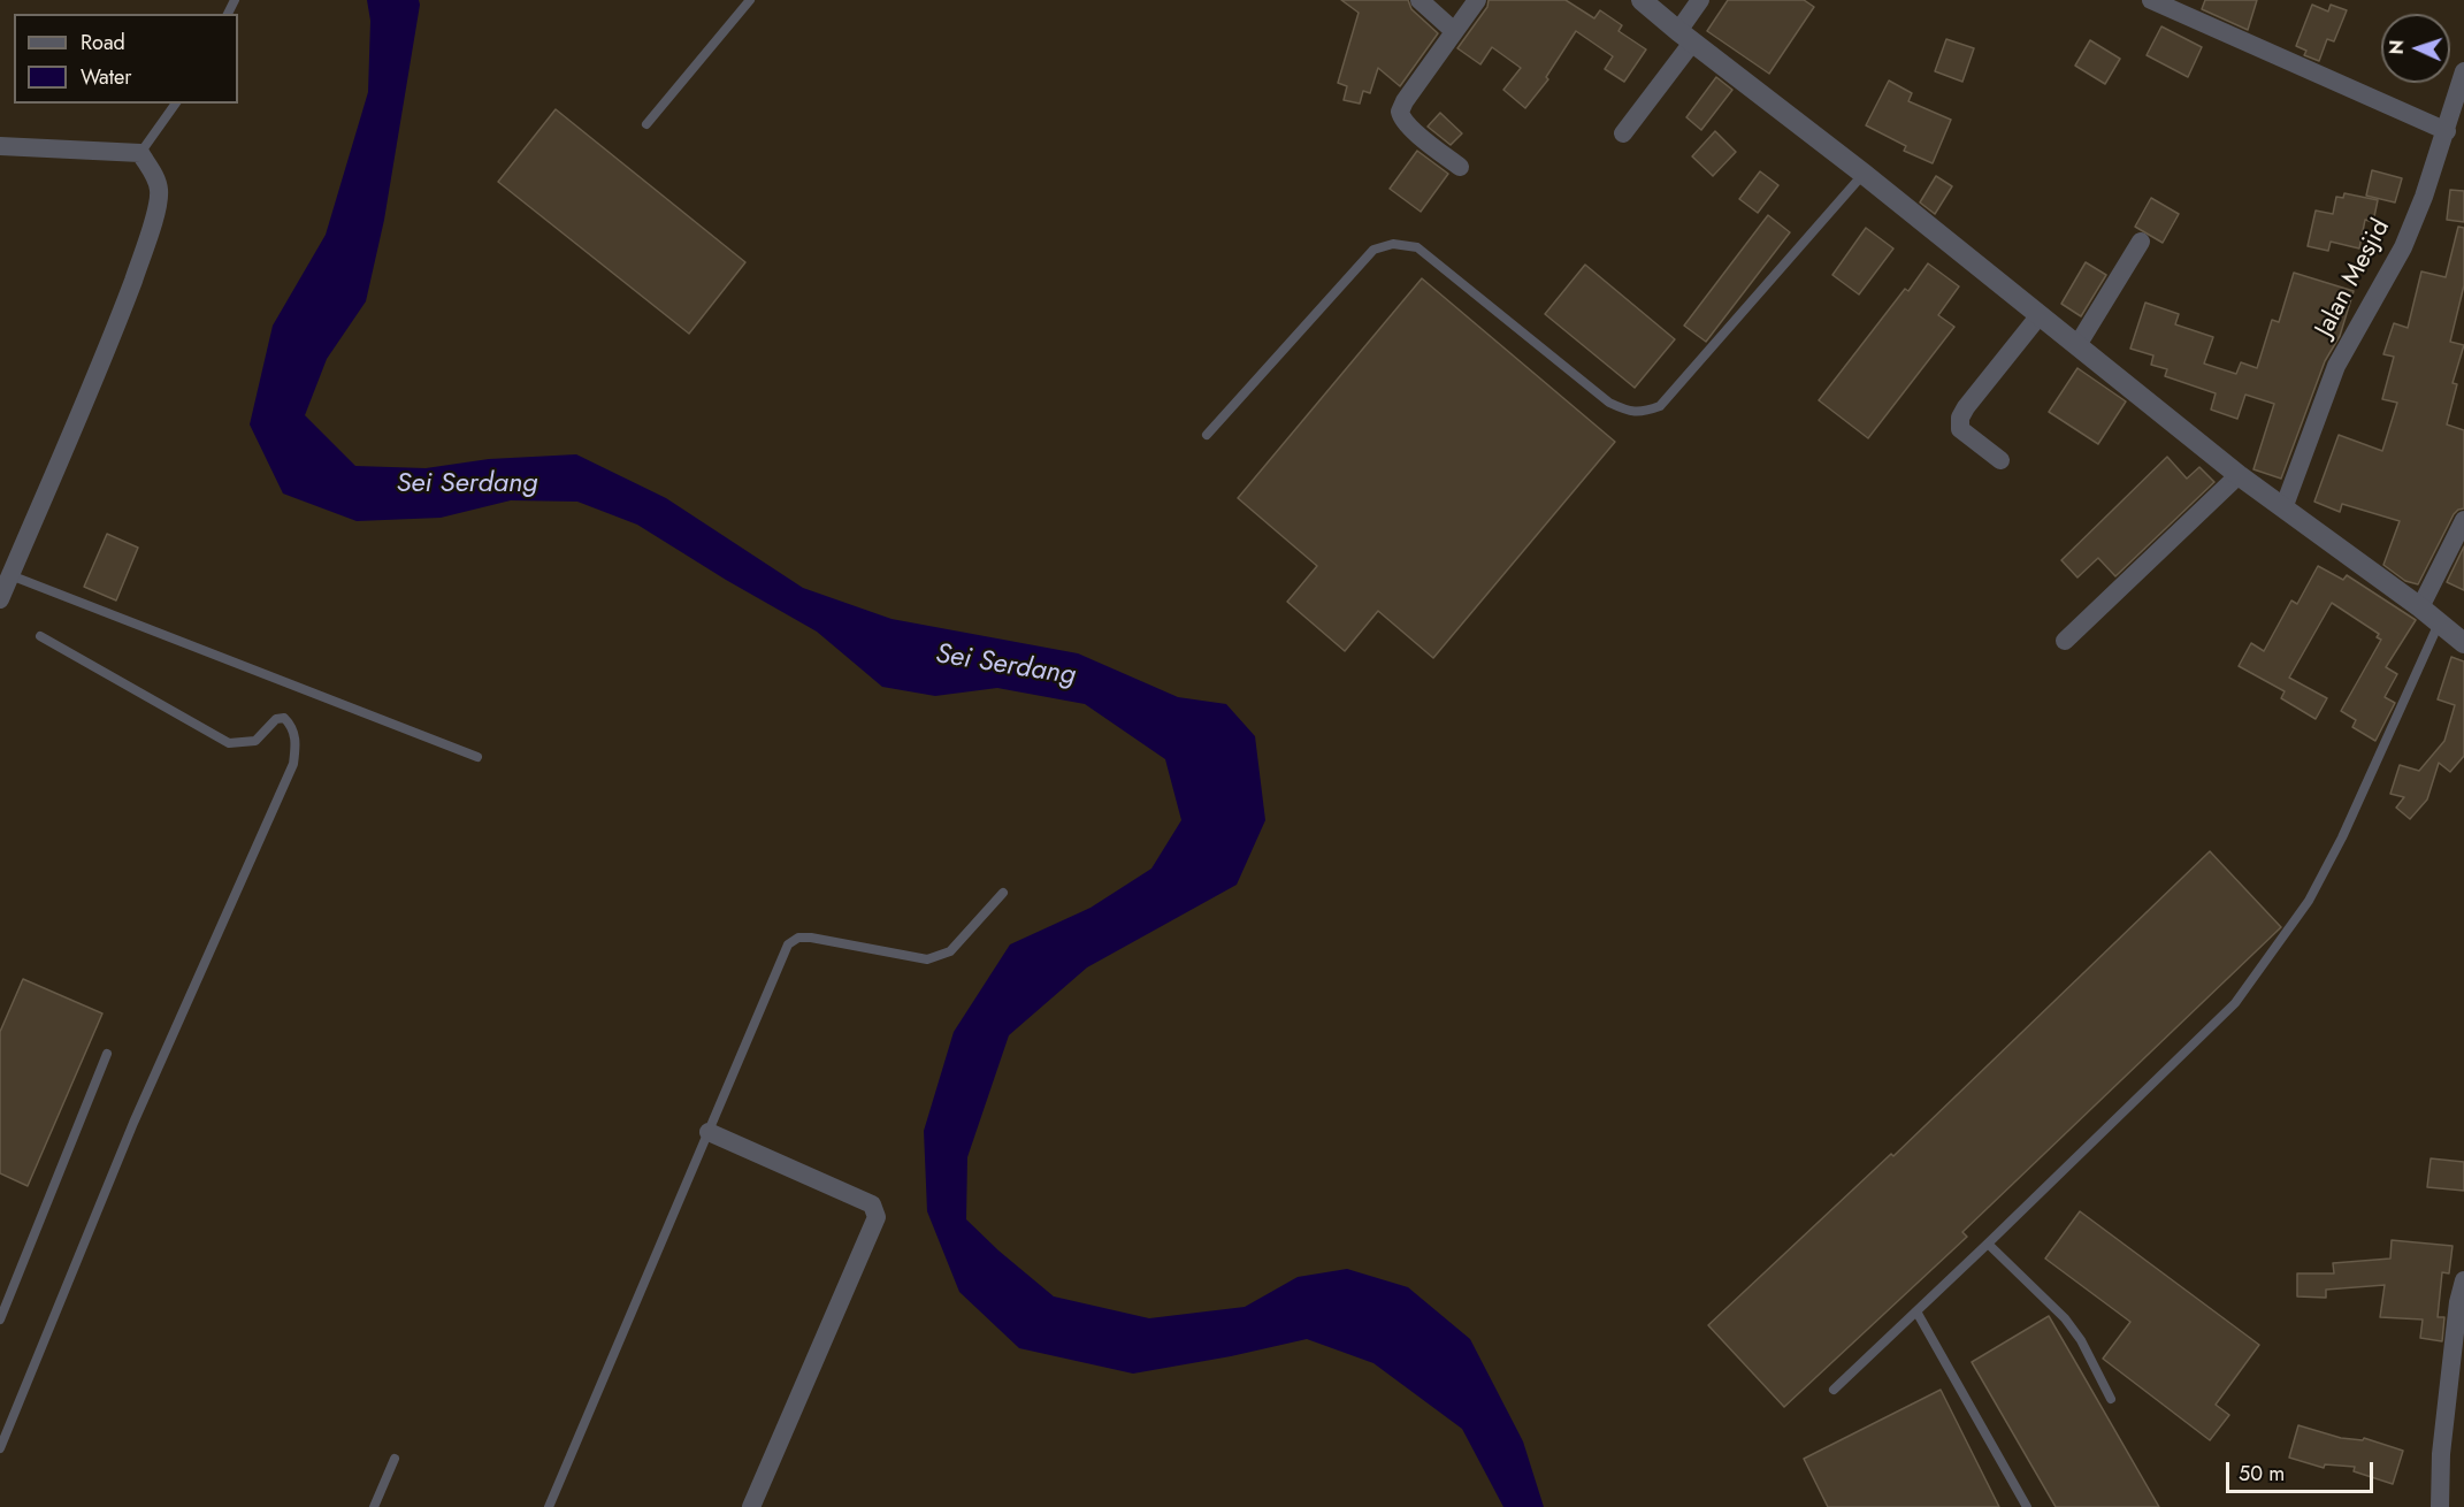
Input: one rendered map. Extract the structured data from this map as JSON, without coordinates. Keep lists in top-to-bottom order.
{
  "streets": {
    "street": ["Jalan Mesjid"]
  },
  "water": ["Sei Serdang"],
  "legend": ["Road", "Water"],
  "scale_bar": "50 m",
  "north": "left"
}
